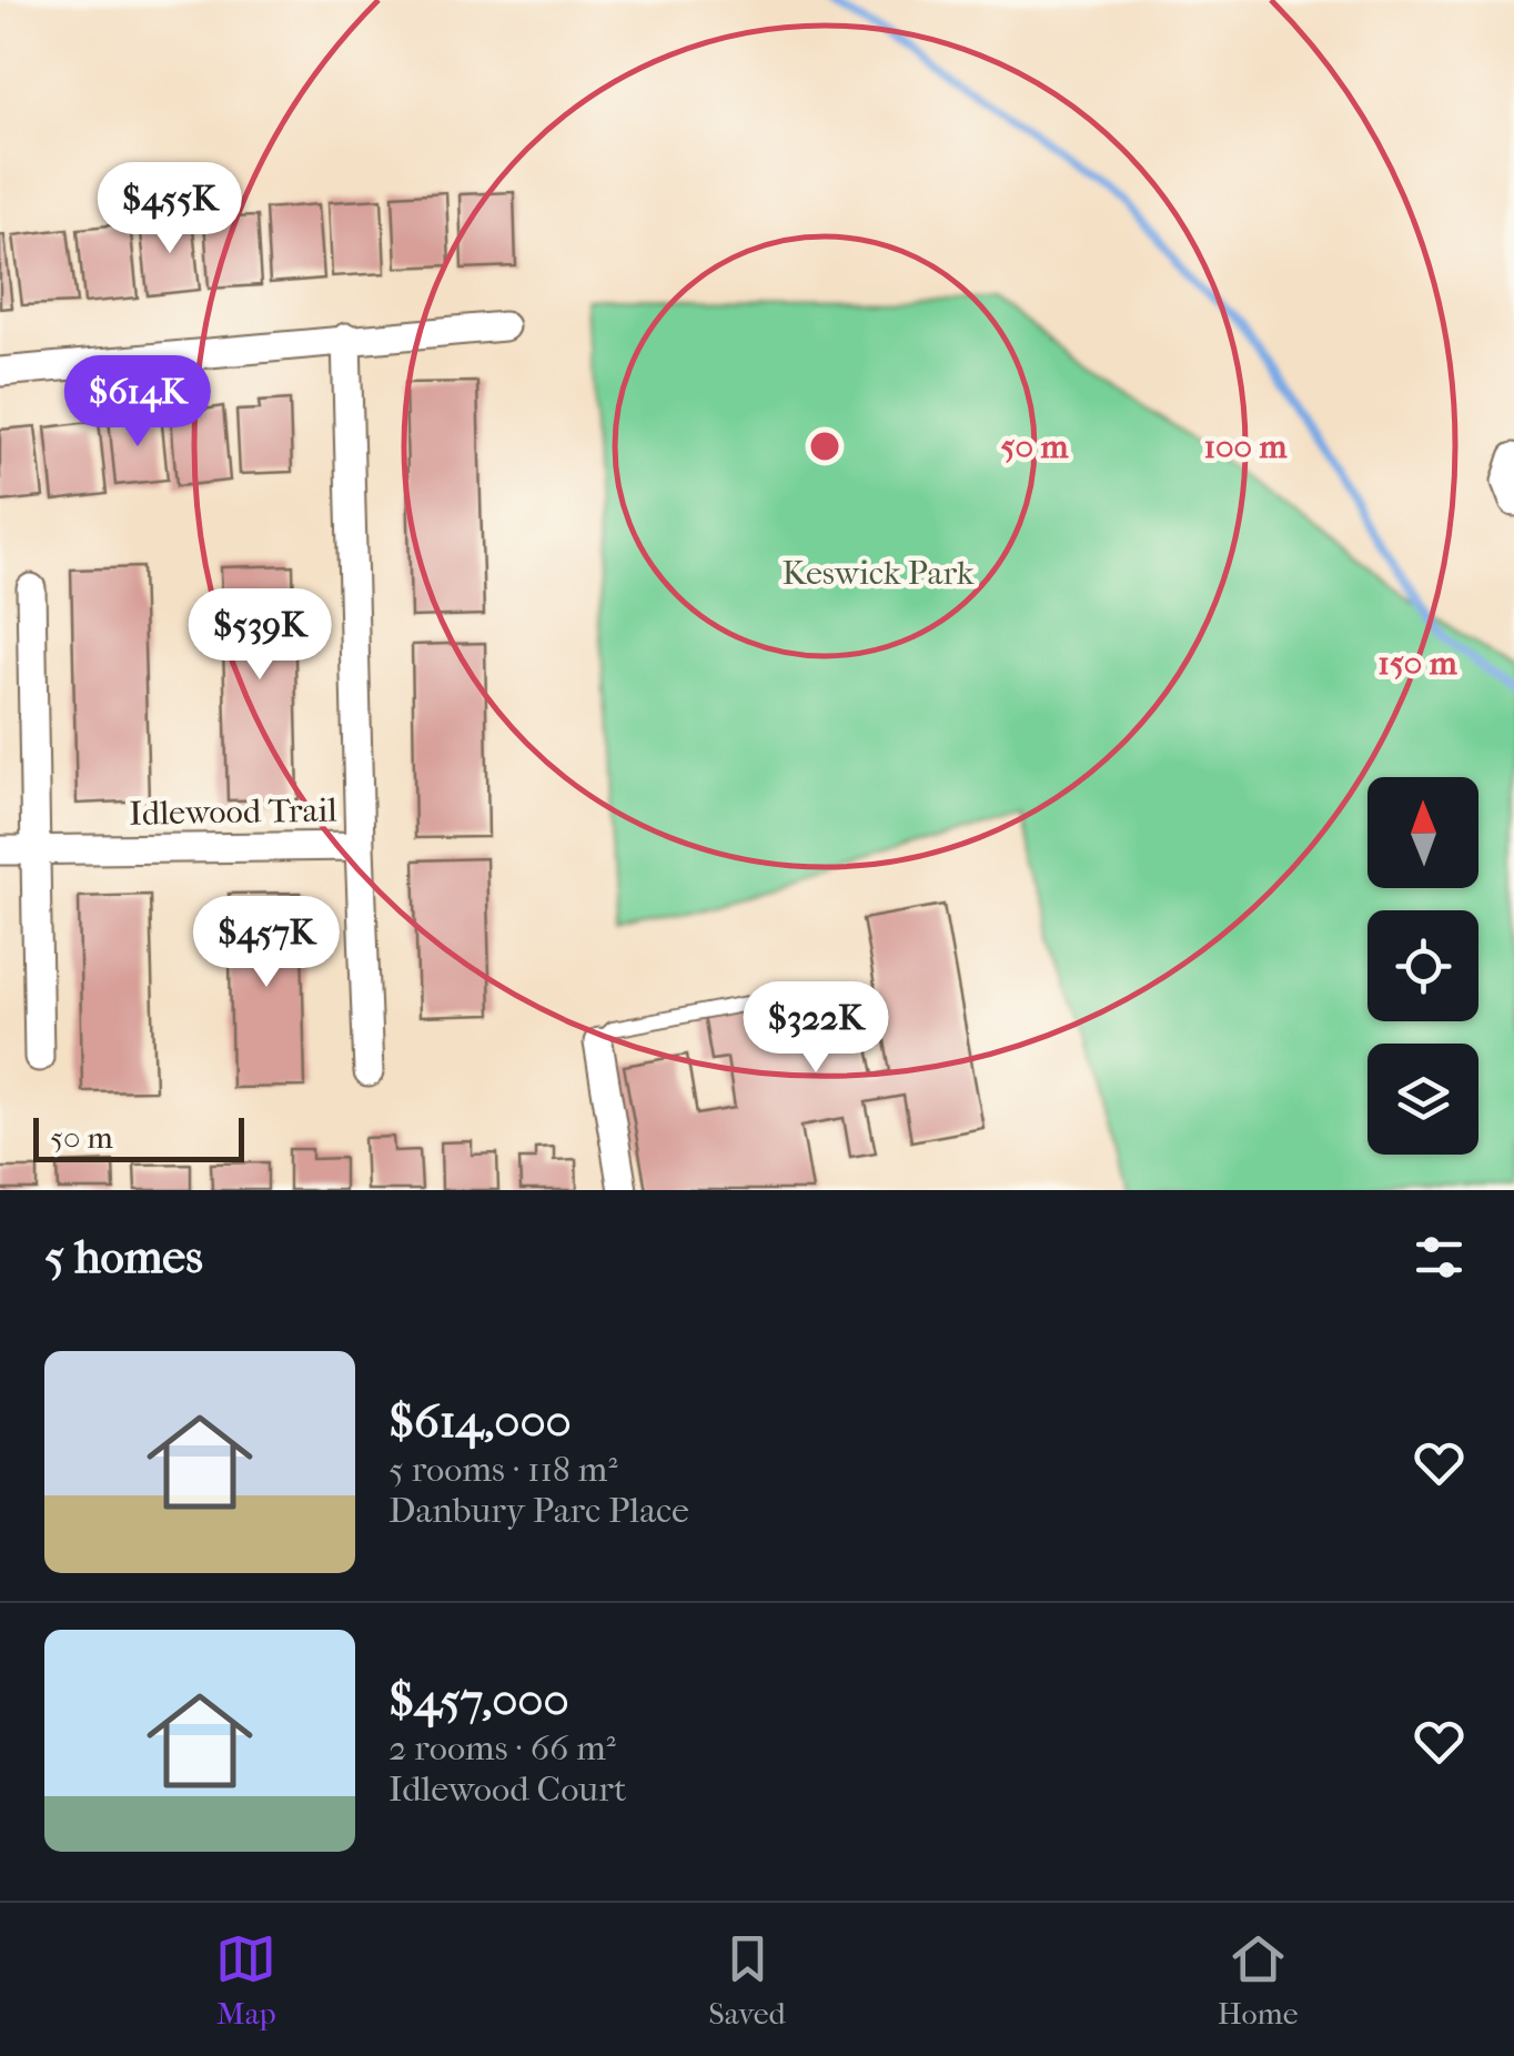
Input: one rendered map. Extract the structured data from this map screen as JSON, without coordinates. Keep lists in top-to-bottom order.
{
  "streets": {
    "street": ["Idlewood Trail"]
  },
  "parks": ["Keswick Park"],
  "scale_bar": "50 m",
  "north": "top",
  "page": {
    "price": [
      "$455K",
      "$614K",
      "$539K",
      "$457K",
      "$322K"
    ],
    "scale": "50 m",
    "heading": "5 homes",
    "list": [
      {
        "name": "$614,000",
        "note": "5 rooms · 118 m² · Danbury Parc Place"
      },
      {
        "name": "$457,000",
        "note": "2 rooms · 66 m² · Idlewood Court"
      }
    ],
    "tabs": ["Map", "Saved", "Home"]
  },
  "rings": ["50 m", "100 m", "150 m"]
}
